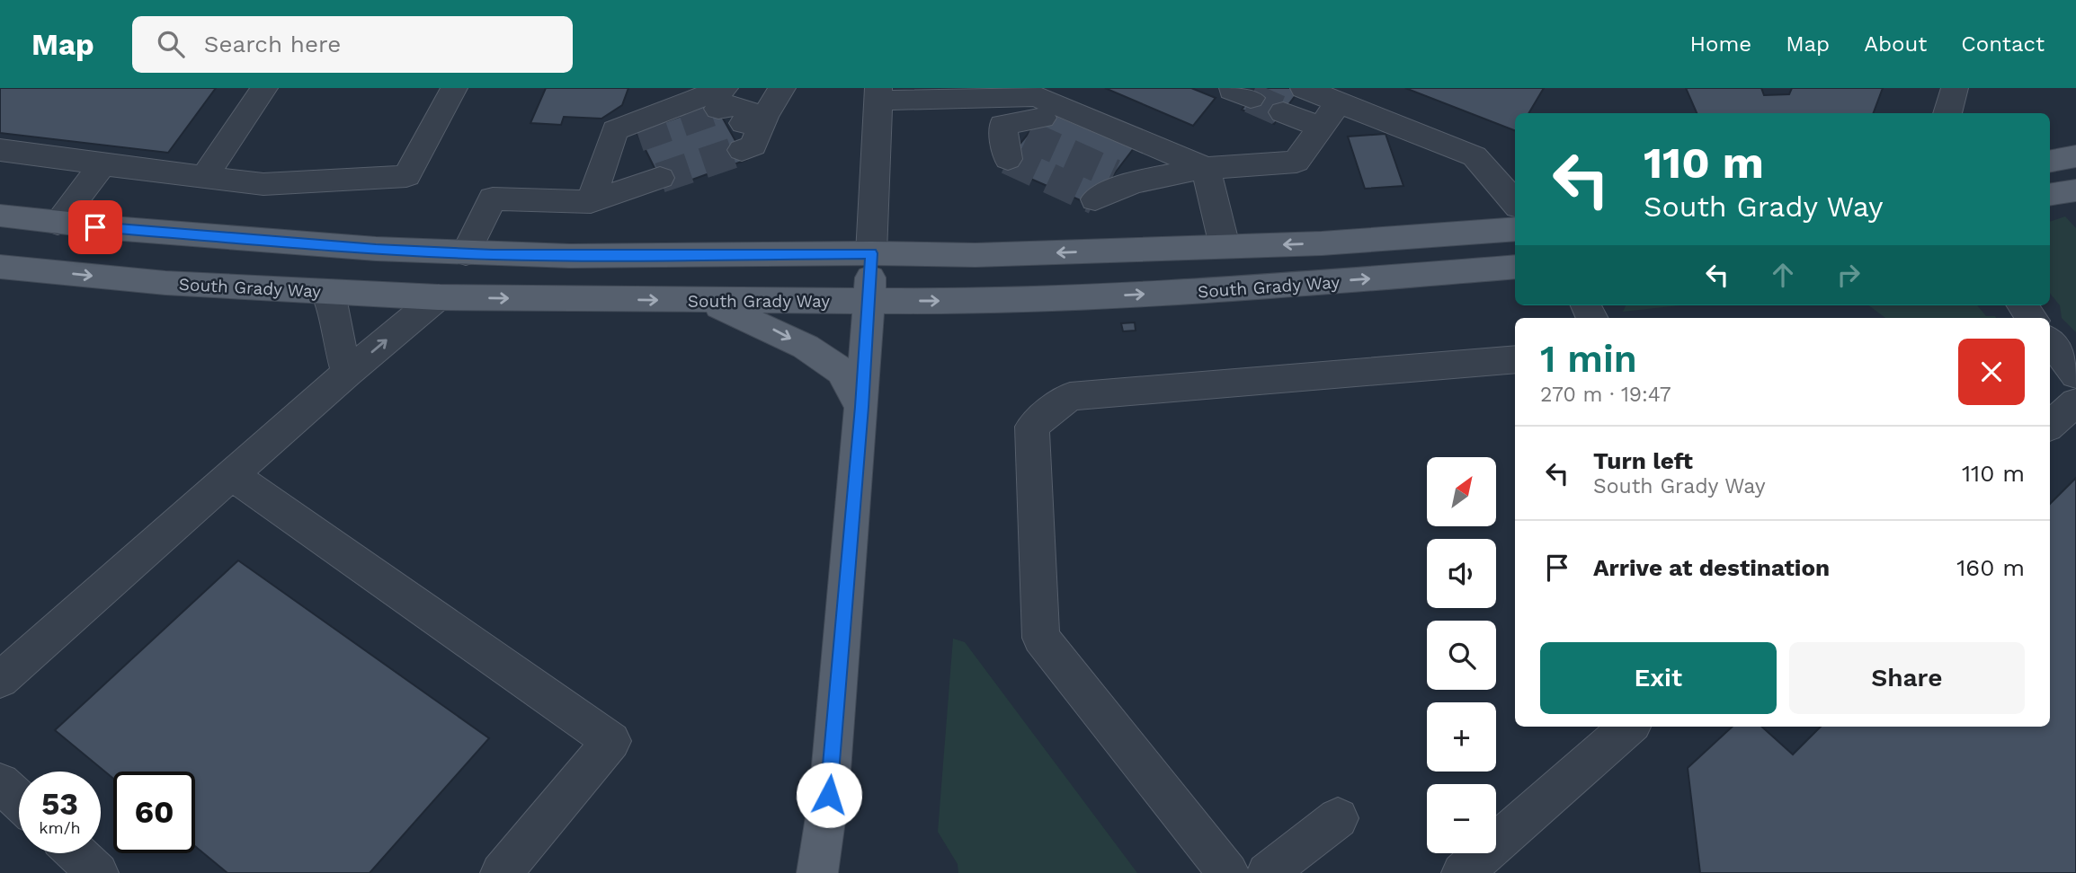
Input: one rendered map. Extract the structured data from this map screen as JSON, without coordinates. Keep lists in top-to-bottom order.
{
  "streets": {
    "main road": ["South Grady Way"]
  },
  "north": "top right",
  "page": {
    "header": "Map",
    "search": "Search here",
    "nav": [
      "Home",
      "Map",
      "About",
      "Contact"
    ],
    "turn": ["110 m", "South Grady Way"],
    "heading": ["1 min", "270 m · 19:47"],
    "list": [
      {
        "name": "Turn left",
        "note": "South Grady Way",
        "value": "110 m"
      },
      {
        "name": "Arrive at destination",
        "value": "160 m"
      }
    ],
    "map_buttons": ["+", "−"],
    "buttons": ["Exit", "Share"],
    "speed": "53 km/h",
    "limit": "60"
  }
}
